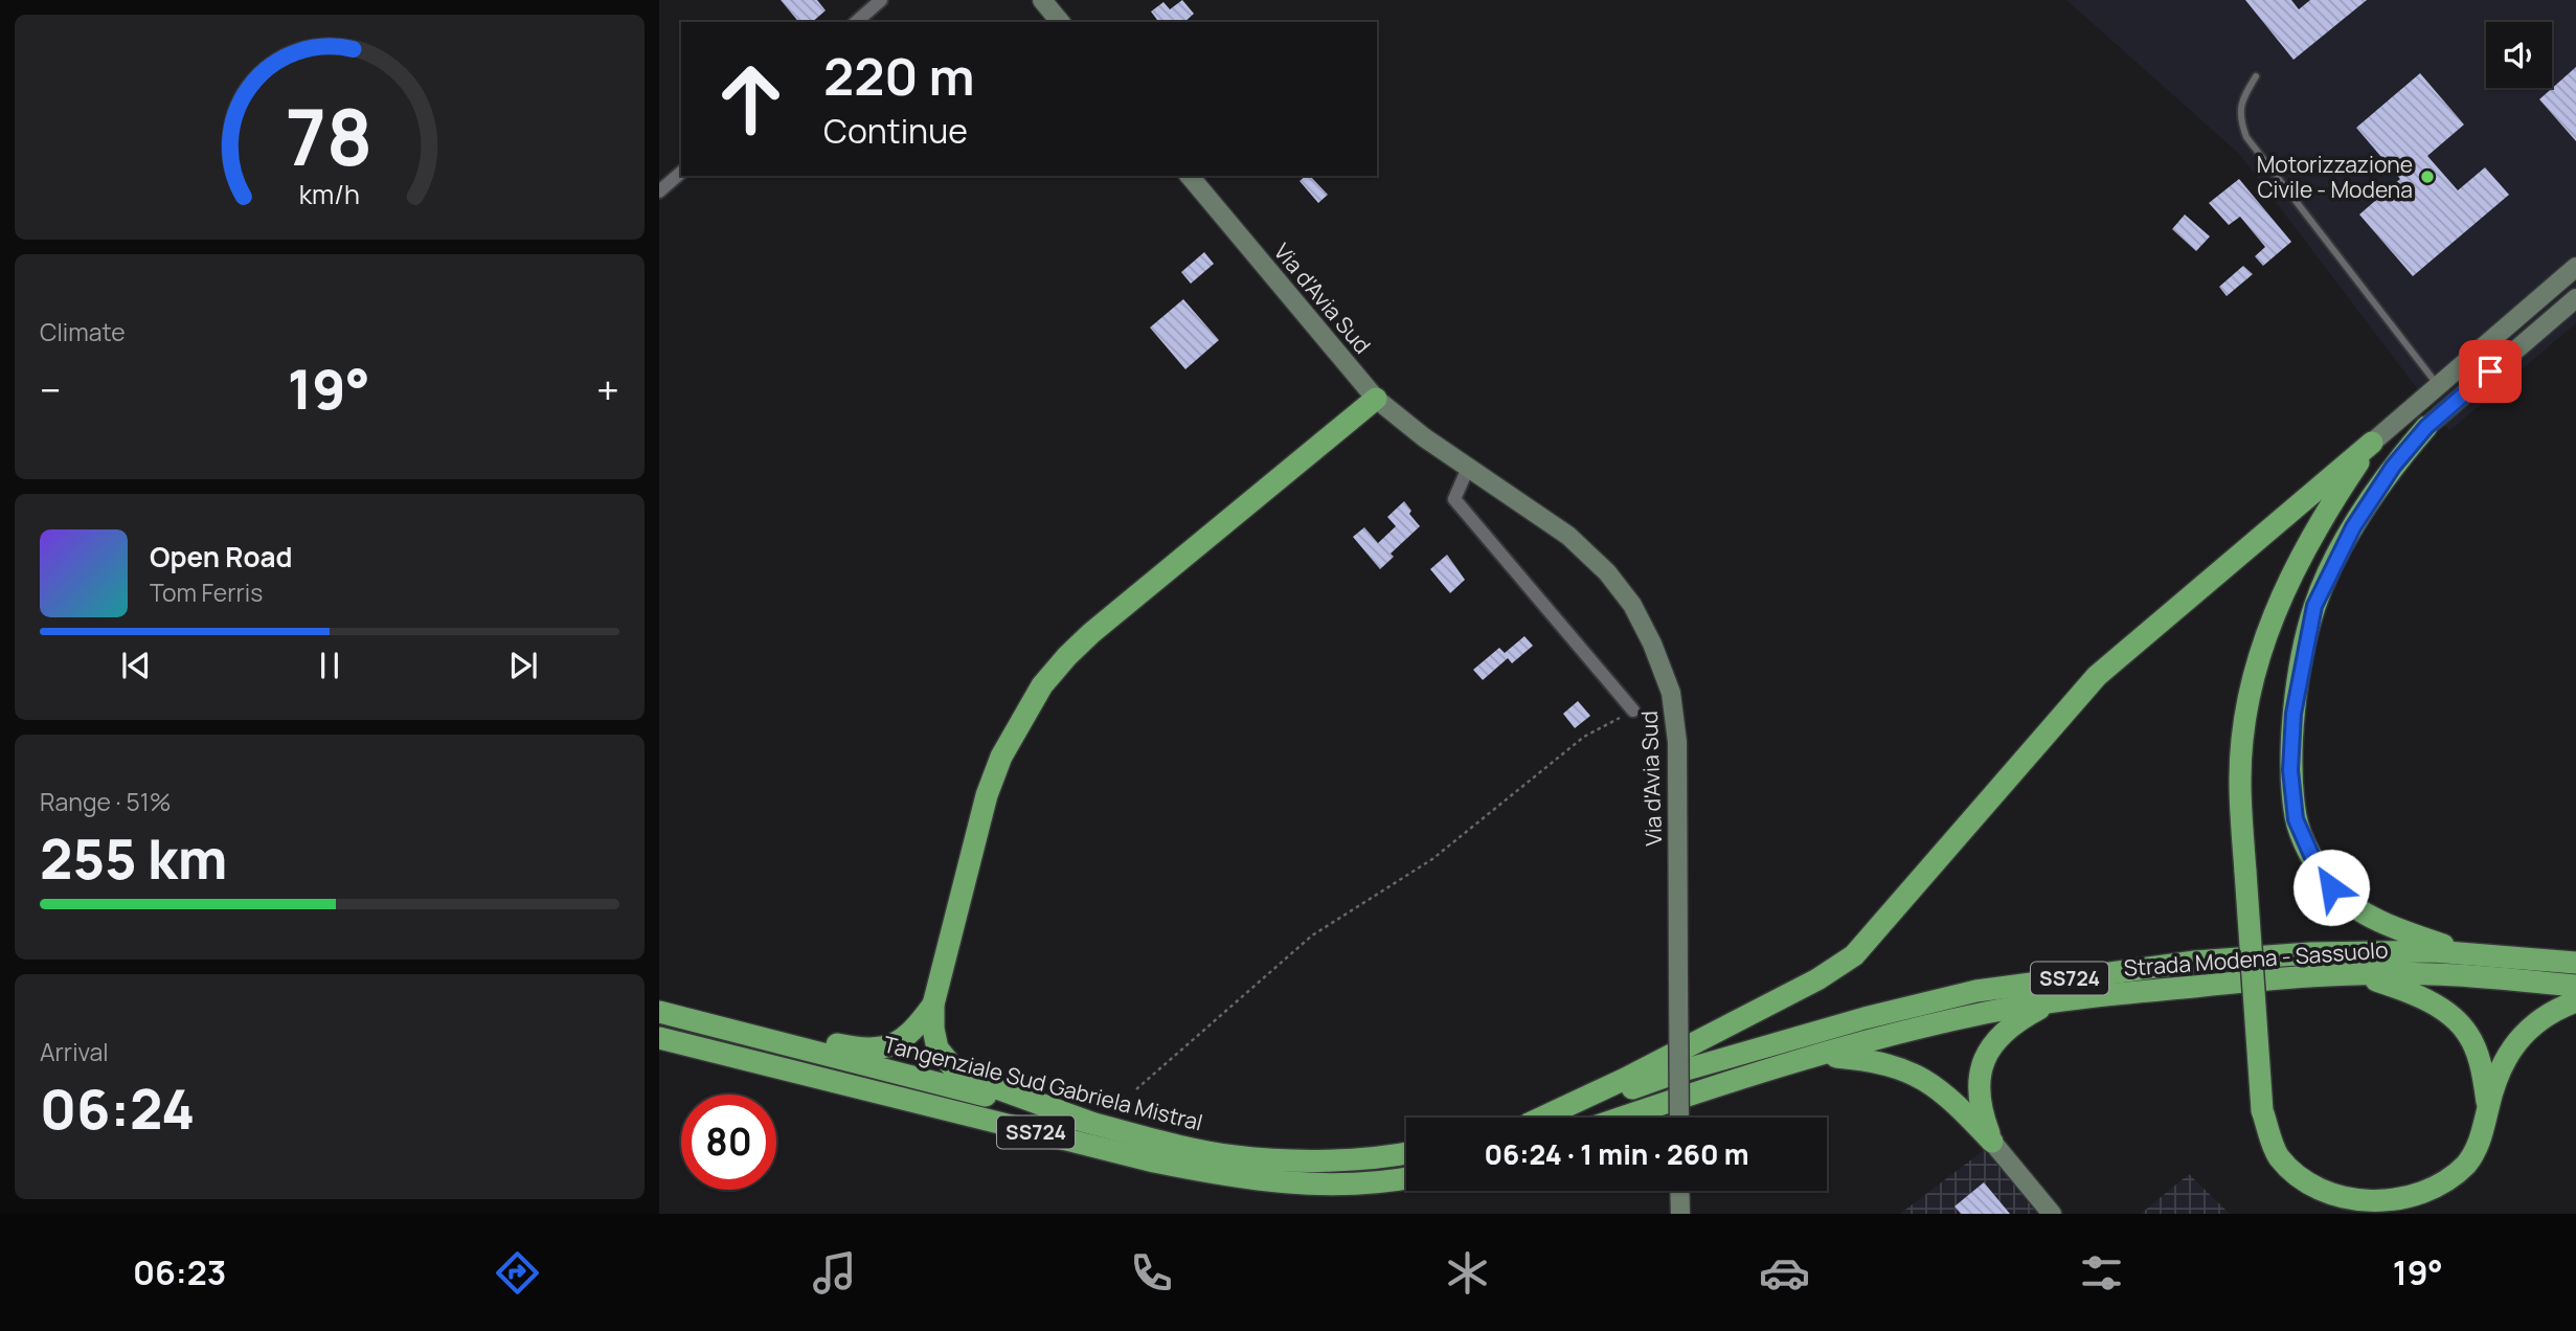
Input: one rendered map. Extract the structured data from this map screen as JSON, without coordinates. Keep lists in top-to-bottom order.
{
  "streets": {
    "highway": ["Strada Modena - Sassuolo", "SS724", "Tangenziale Sud Gabriela Mistral"],
    "street": ["Via d'Avia Sud"]
  },
  "places": ["Motorizzazione Civile - Modena"],
  "page": {
    "turn": ["220 m", "Continue"],
    "tile": [
      "Climate",
      ["Range · 51%", "255 km"],
      ["Arrival", "06:24"]
    ],
    "heat": ["−", "19°", "+"],
    "song": ["Open Road", "Tom Ferris"],
    "limit": "80",
    "trip": "06:24 · 1 min · 260 m",
    "tabs": ["06:23", "19°"],
    "gauge": ["78", "km/h"]
  }
}
